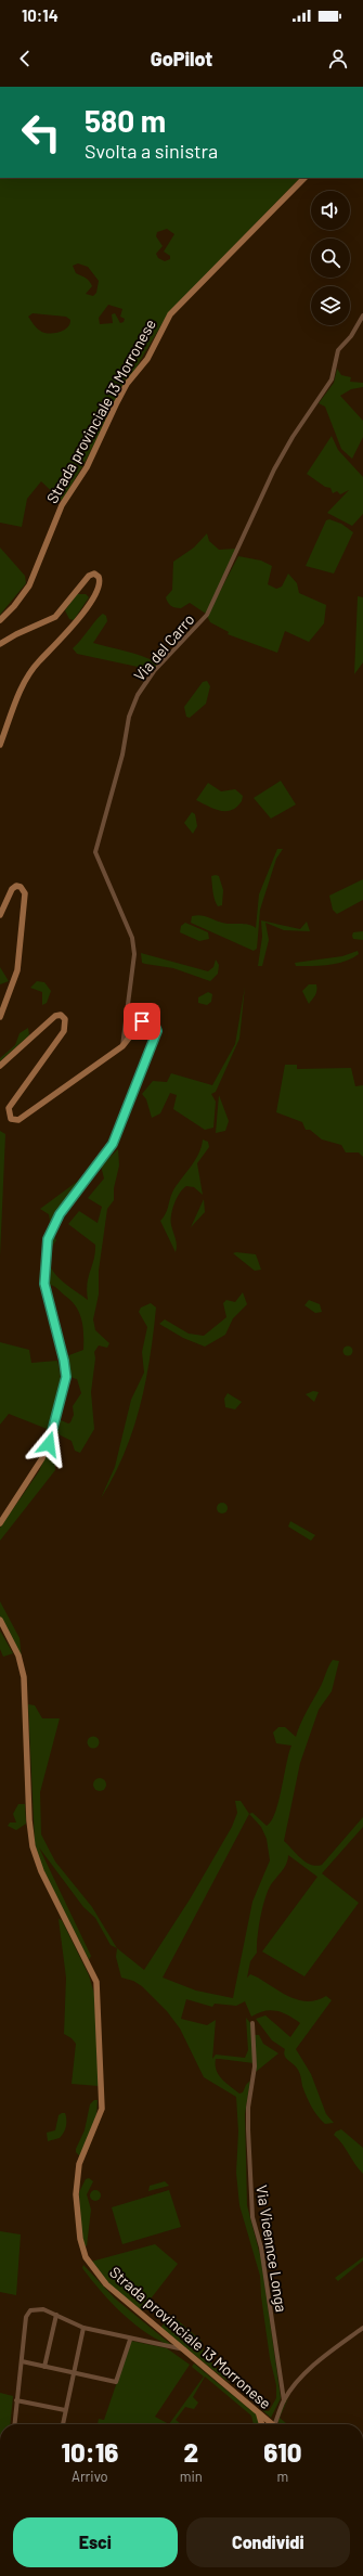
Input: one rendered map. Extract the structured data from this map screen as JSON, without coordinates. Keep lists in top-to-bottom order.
{
  "streets": {
    "main road": ["Strada provinciale 13 Morronese"],
    "street": ["Via del Carro", "Via Vicennce Longa"]
  },
  "page": {
    "status": "10:14",
    "header": "GoPilot",
    "turn": ["580 m", "Svolta a sinistra"],
    "eta": [
      "10:16",
      "Arrivo",
      "2",
      "min",
      "610",
      "m"
    ],
    "buttons": ["Esci", "Condividi"]
  }
}
